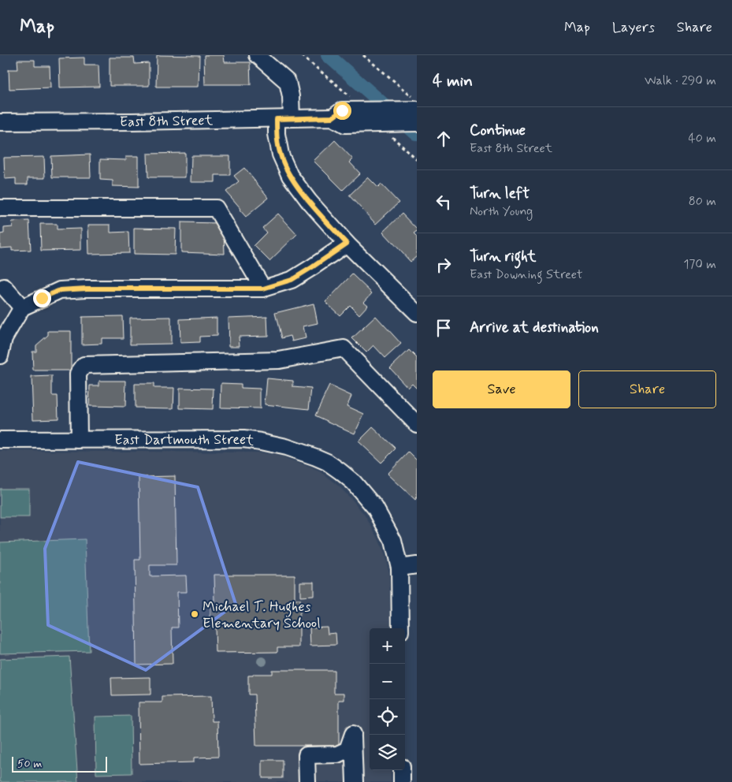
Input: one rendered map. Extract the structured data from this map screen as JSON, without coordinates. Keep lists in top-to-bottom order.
{
  "streets": {
    "street": ["East 8th Street", "East Dartmouth Street"]
  },
  "places": ["Michael T. Hughes Elementary School"],
  "scale_bar": "50 m",
  "page": {
    "header": "Map",
    "nav": ["Map", "Layers", "Share"],
    "heading": ["4 min", "Walk · 290 m"],
    "list": [
      ["Continue", "East 8th Street", "40 m"],
      ["Turn left", "North Young", "80 m"],
      ["Turn right", "East Downing Street", "170 m"],
      "Arrive at destination"
    ],
    "buttons": ["Save", "Share"],
    "map_buttons": ["+", "−"],
    "scale": "50 m"
  }
}
